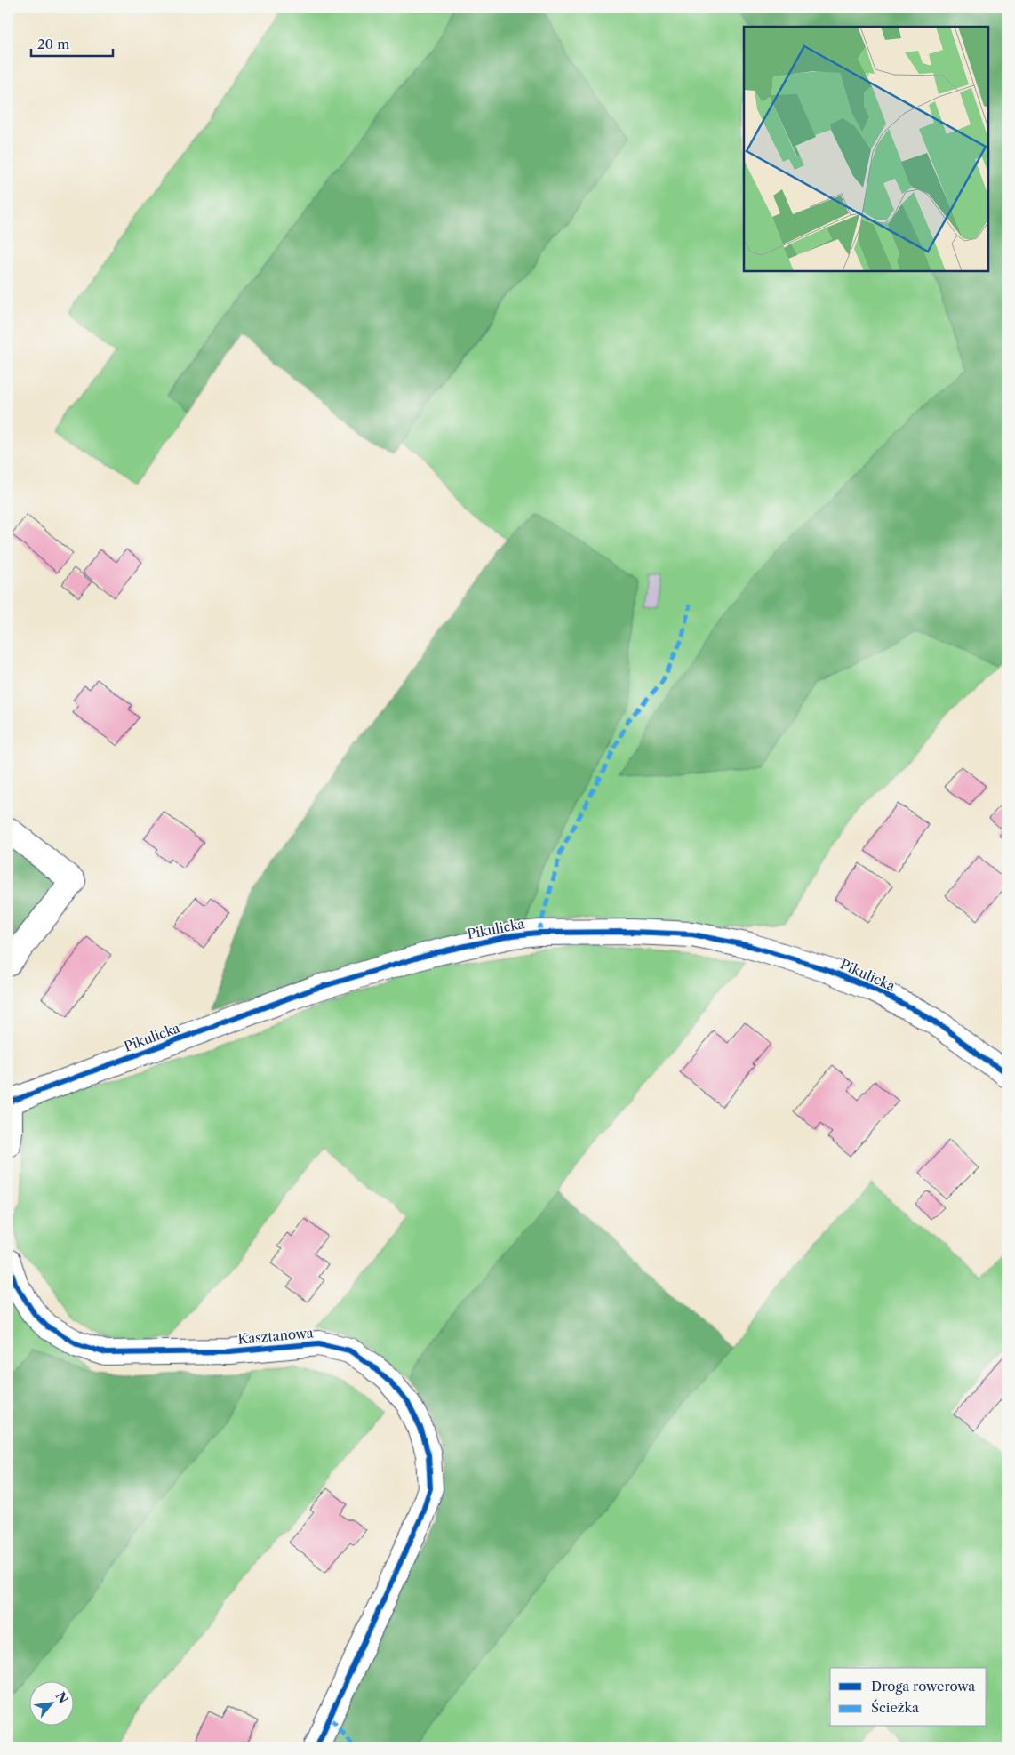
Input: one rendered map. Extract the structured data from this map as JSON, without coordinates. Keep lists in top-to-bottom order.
{
  "streets": {
    "street": ["Pikulicka", "Kasztanowa"]
  },
  "legend": ["Droga rowerowa", "Ścieżka"],
  "scale_bar": "20 m",
  "north": "top right"
}
